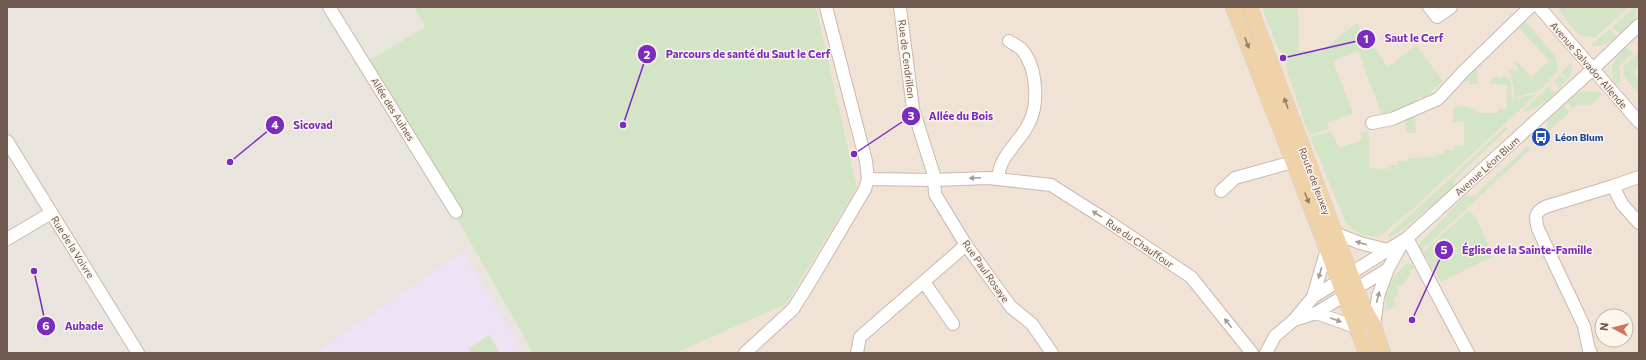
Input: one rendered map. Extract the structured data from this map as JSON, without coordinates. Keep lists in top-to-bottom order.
{
  "streets": {
    "main road": ["Route de Jeuxey"],
    "street": [
      "Rue de Cendrillon",
      "Avenue Salvador Allende",
      "Allée des Aulnes",
      "Avenue Léon Blum",
      "Rue du Chauffour",
      "Rue de la Voivre",
      "Rue Paul Rosaye"
    ]
  },
  "crossings": [
    ["Rue de Cendrillon", "Rue du Chauffour"],
    ["Rue de Cendrillon", "Rue Paul Rosaye"],
    ["Avenue Salvador Allende", "Avenue Léon Blum"],
    ["Avenue Léon Blum", "Route de Jeuxey"],
    ["Rue du Chauffour", "Rue Paul Rosaye"]
  ],
  "one_way": ["Rue du Chauffour"],
  "places": {
    "other": [
      "Saut le Cerf",
      "Parcours de santé du Saut le Cerf",
      "Allée du Bois",
      "Sicovad",
      "Aubade",
      "Église de la Sainte-Famille"
    ],
    "bus stop": ["Léon Blum"]
  },
  "north": "left"
}
